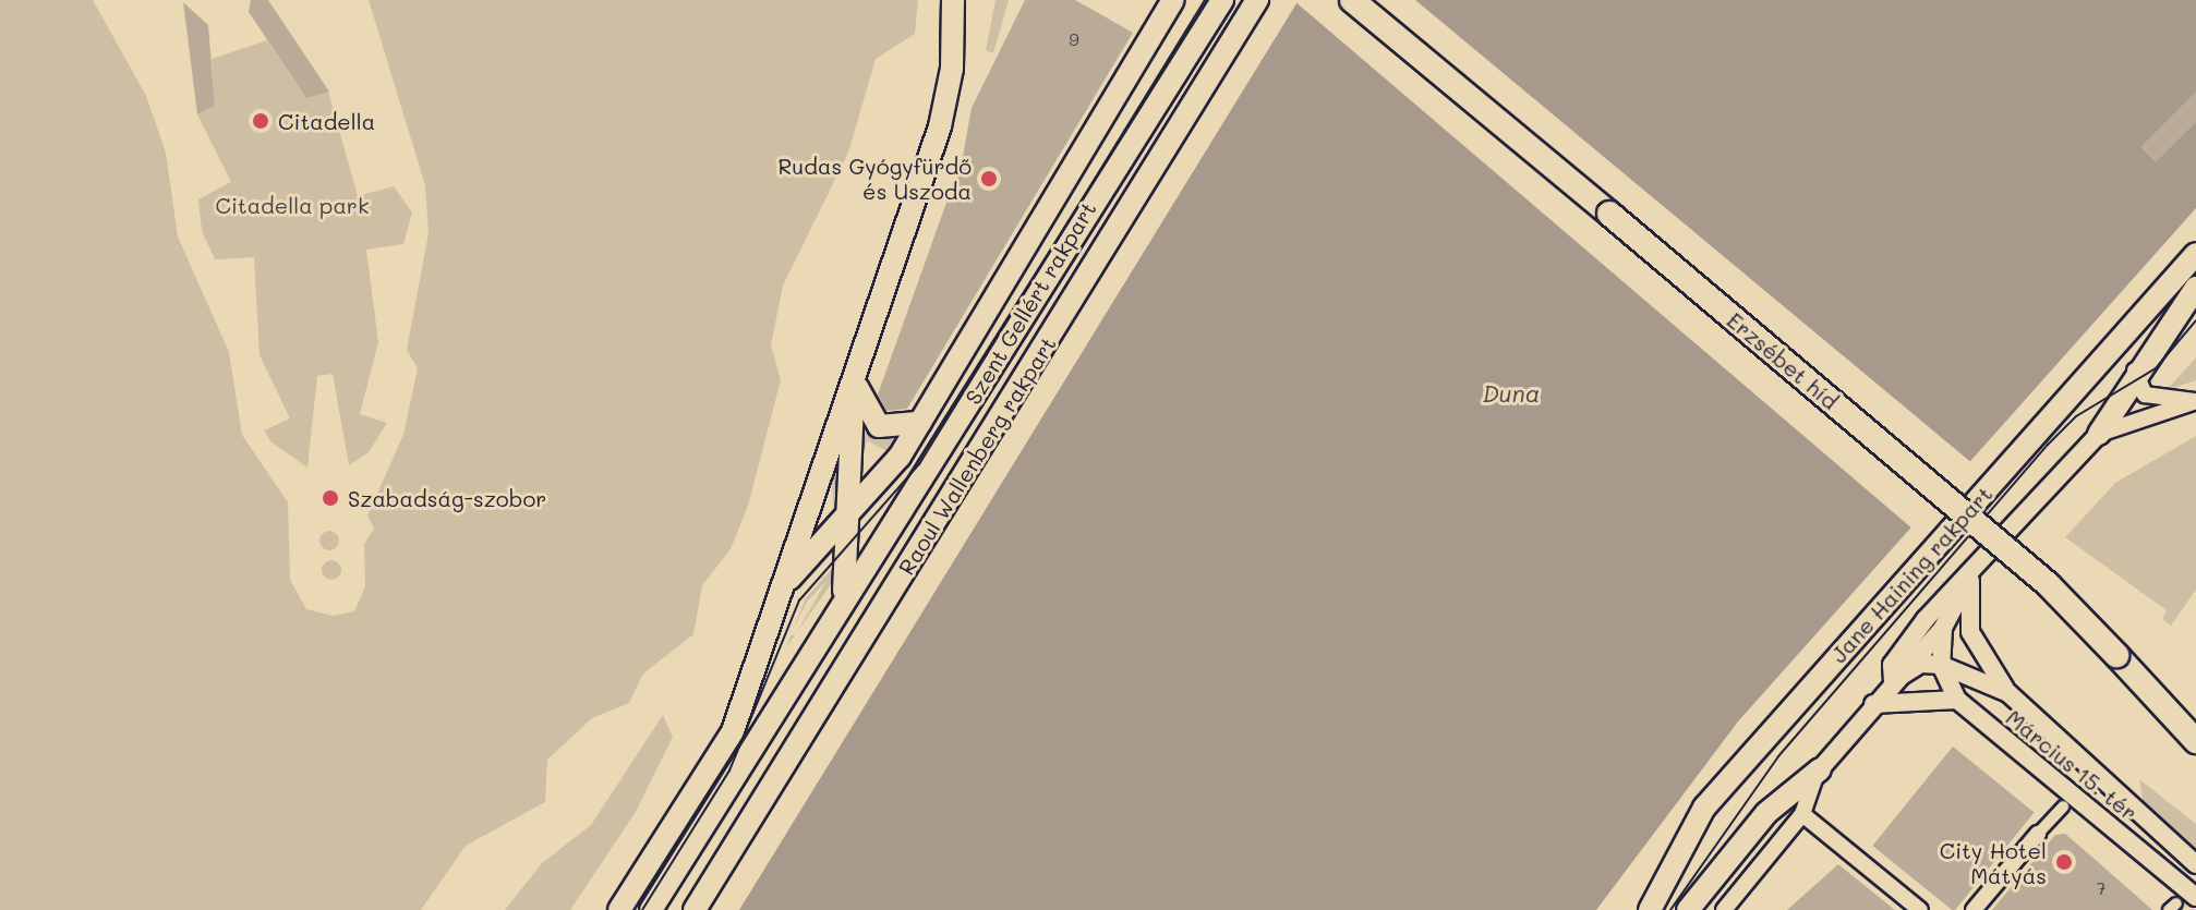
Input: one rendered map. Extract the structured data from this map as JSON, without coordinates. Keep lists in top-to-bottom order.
{
  "streets": {
    "main road": [
      "Szent Gellért rakpart",
      "Erzsébet híd",
      "Raoul Wallenberg rakpart",
      "Jane Haining rakpart"
    ],
    "street": ["Március 15. tér"]
  },
  "water": ["Duna"],
  "parks": ["Citadella park"],
  "places": [
    "Citadella",
    "Rudas Gyógyfürdő és Uszoda",
    "Szabadság-szobor",
    "City Hotel Mátyás"
  ],
  "house_numbers": ["9", "7"]
}
